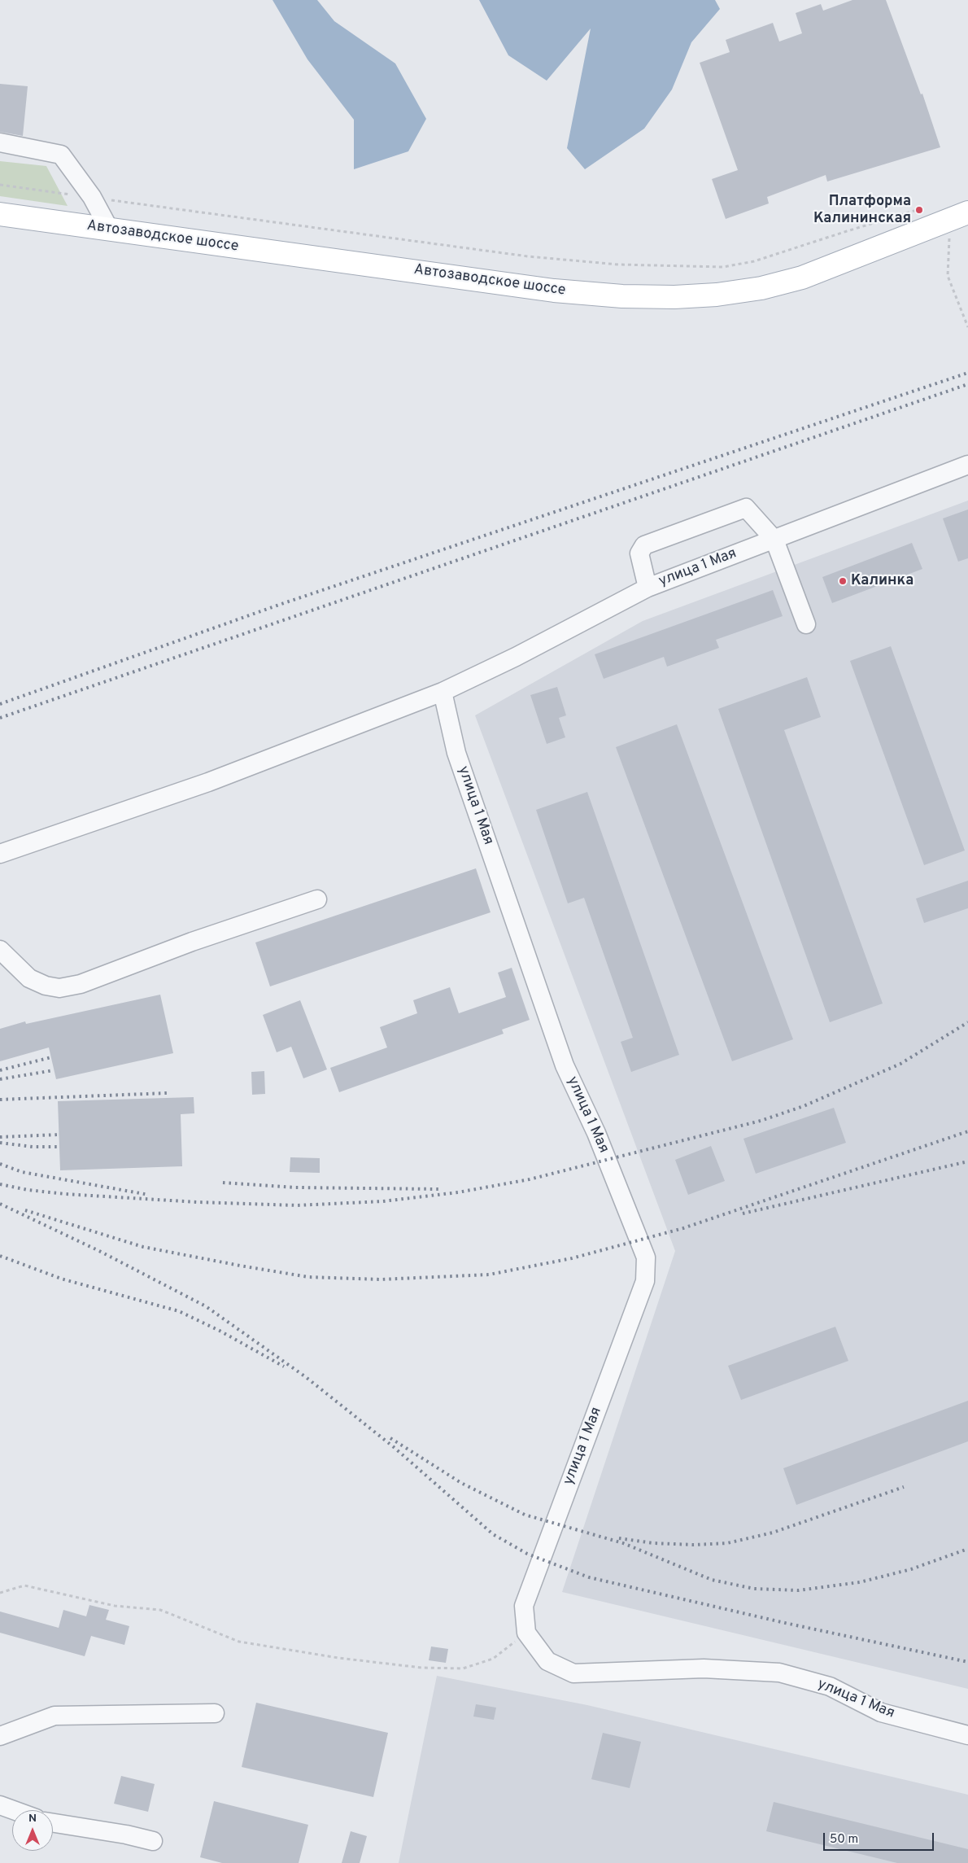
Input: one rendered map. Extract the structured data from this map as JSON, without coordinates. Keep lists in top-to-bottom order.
{
  "streets": {
    "main road": ["Автозаводское шоссе"],
    "street": ["улица 1 Мая"]
  },
  "places": ["Платформа Калининская", "Калинка"],
  "scale_bar": "50 m",
  "north": "top"
}
